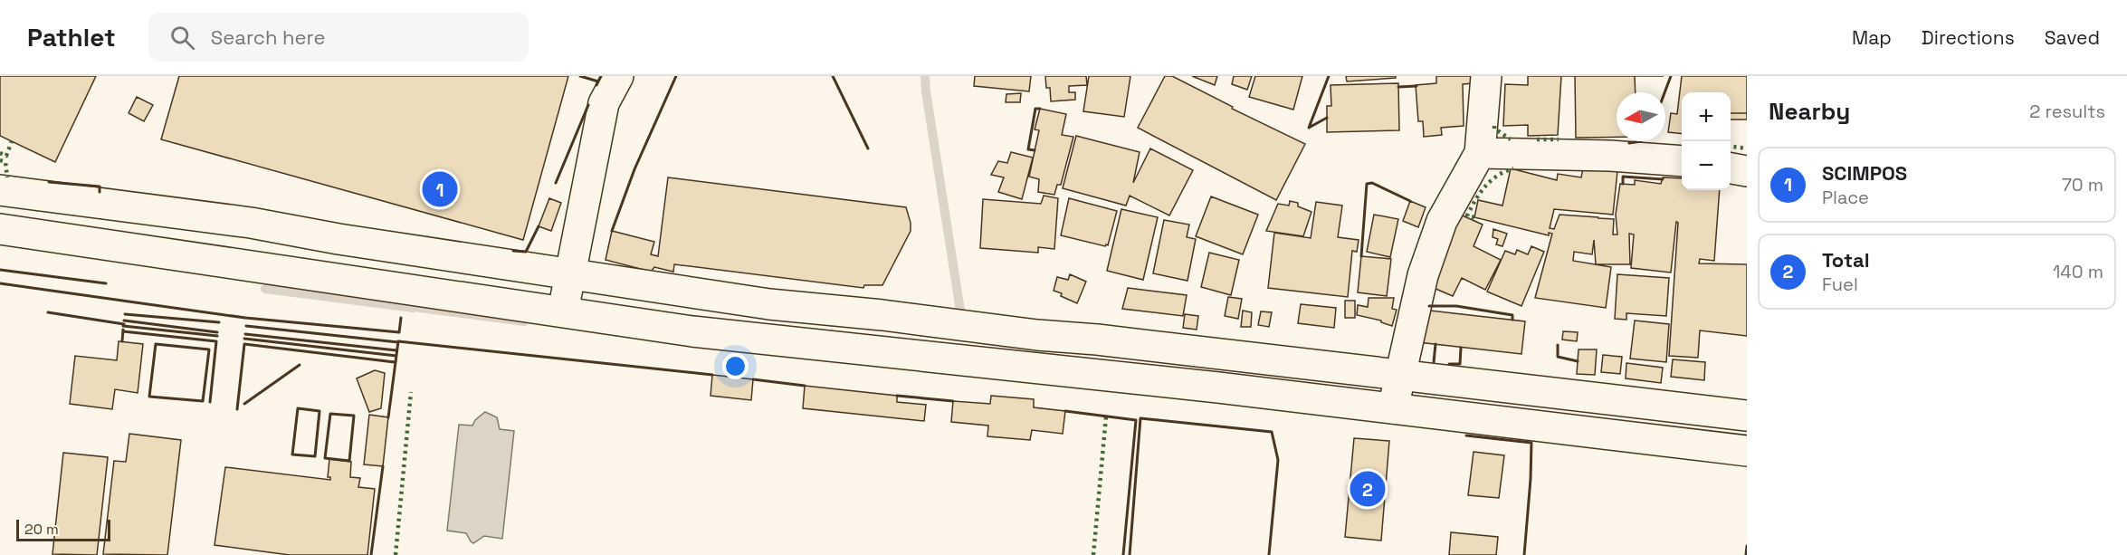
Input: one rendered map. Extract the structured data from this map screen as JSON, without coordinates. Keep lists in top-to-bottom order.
{
  "scale_bar": "20 m",
  "north": "left",
  "page": {
    "header": "Pathlet",
    "search": "Search here",
    "nav": ["Map", "Directions", "Saved"],
    "heading": ["Nearby", "2 results"],
    "map_buttons": ["+", "−"],
    "list": [
      {
        "mark": "1",
        "name": "SCIMPOS",
        "note": "Place",
        "value": "70 m"
      },
      {
        "mark": "2",
        "name": "Total",
        "note": "Fuel",
        "value": "140 m"
      }
    ],
    "pins": ["1", "2"],
    "scale": "20 m"
  }
}
